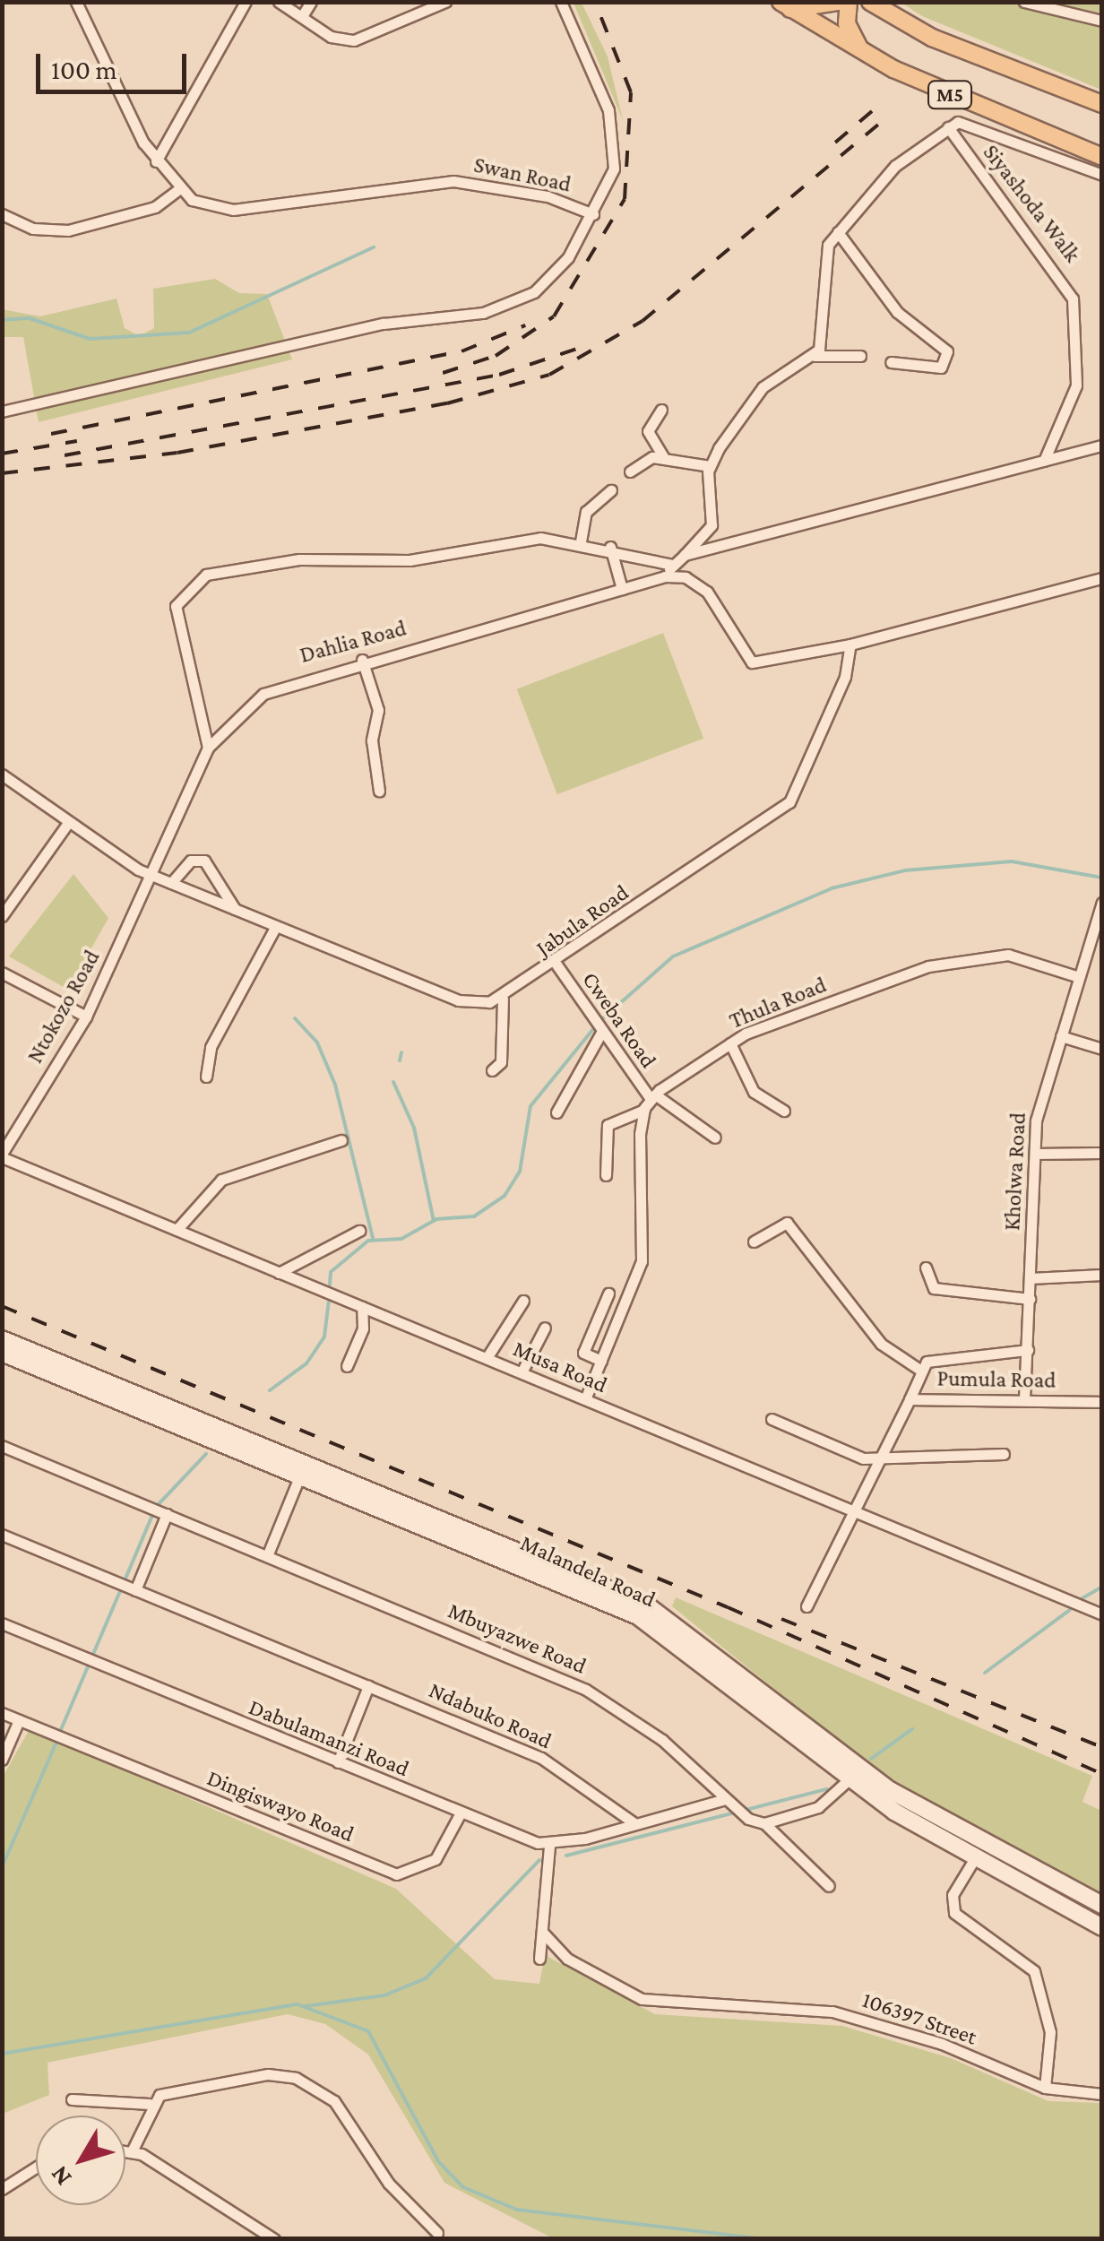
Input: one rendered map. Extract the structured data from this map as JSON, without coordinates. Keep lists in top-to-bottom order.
{
  "streets": {
    "main road": ["M5", "Malandela Road"],
    "street": [
      "Swan Road",
      "Siyashoda Walk",
      "Dahlia Road",
      "Jabula Road",
      "Thula Road",
      "Ntokozo Road",
      "Cweba Road",
      "Kholwa Road",
      "Musa Road",
      "Pumula Road",
      "Mbuyazwe Road",
      "Ndabuko Road",
      "Dabulamanzi Road",
      "Dingiswayo Road",
      "106397 Street"
    ]
  },
  "crossings": [
    ["Dahlia Road", "Ntokozo Road"],
    ["Jabula Road", "Cweba Road"],
    ["Thula Road", "Cweba Road"],
    ["Thula Road", "Kholwa Road"],
    ["Thula Road", "Musa Road"],
    ["Ntokozo Road", "Musa Road"],
    ["Kholwa Road", "Pumula Road"],
    ["Musa Road", "Pumula Road"],
    ["Dabulamanzi Road", "Dingiswayo Road"]
  ],
  "scale_bar": "100 m",
  "north": "bottom left"
}
